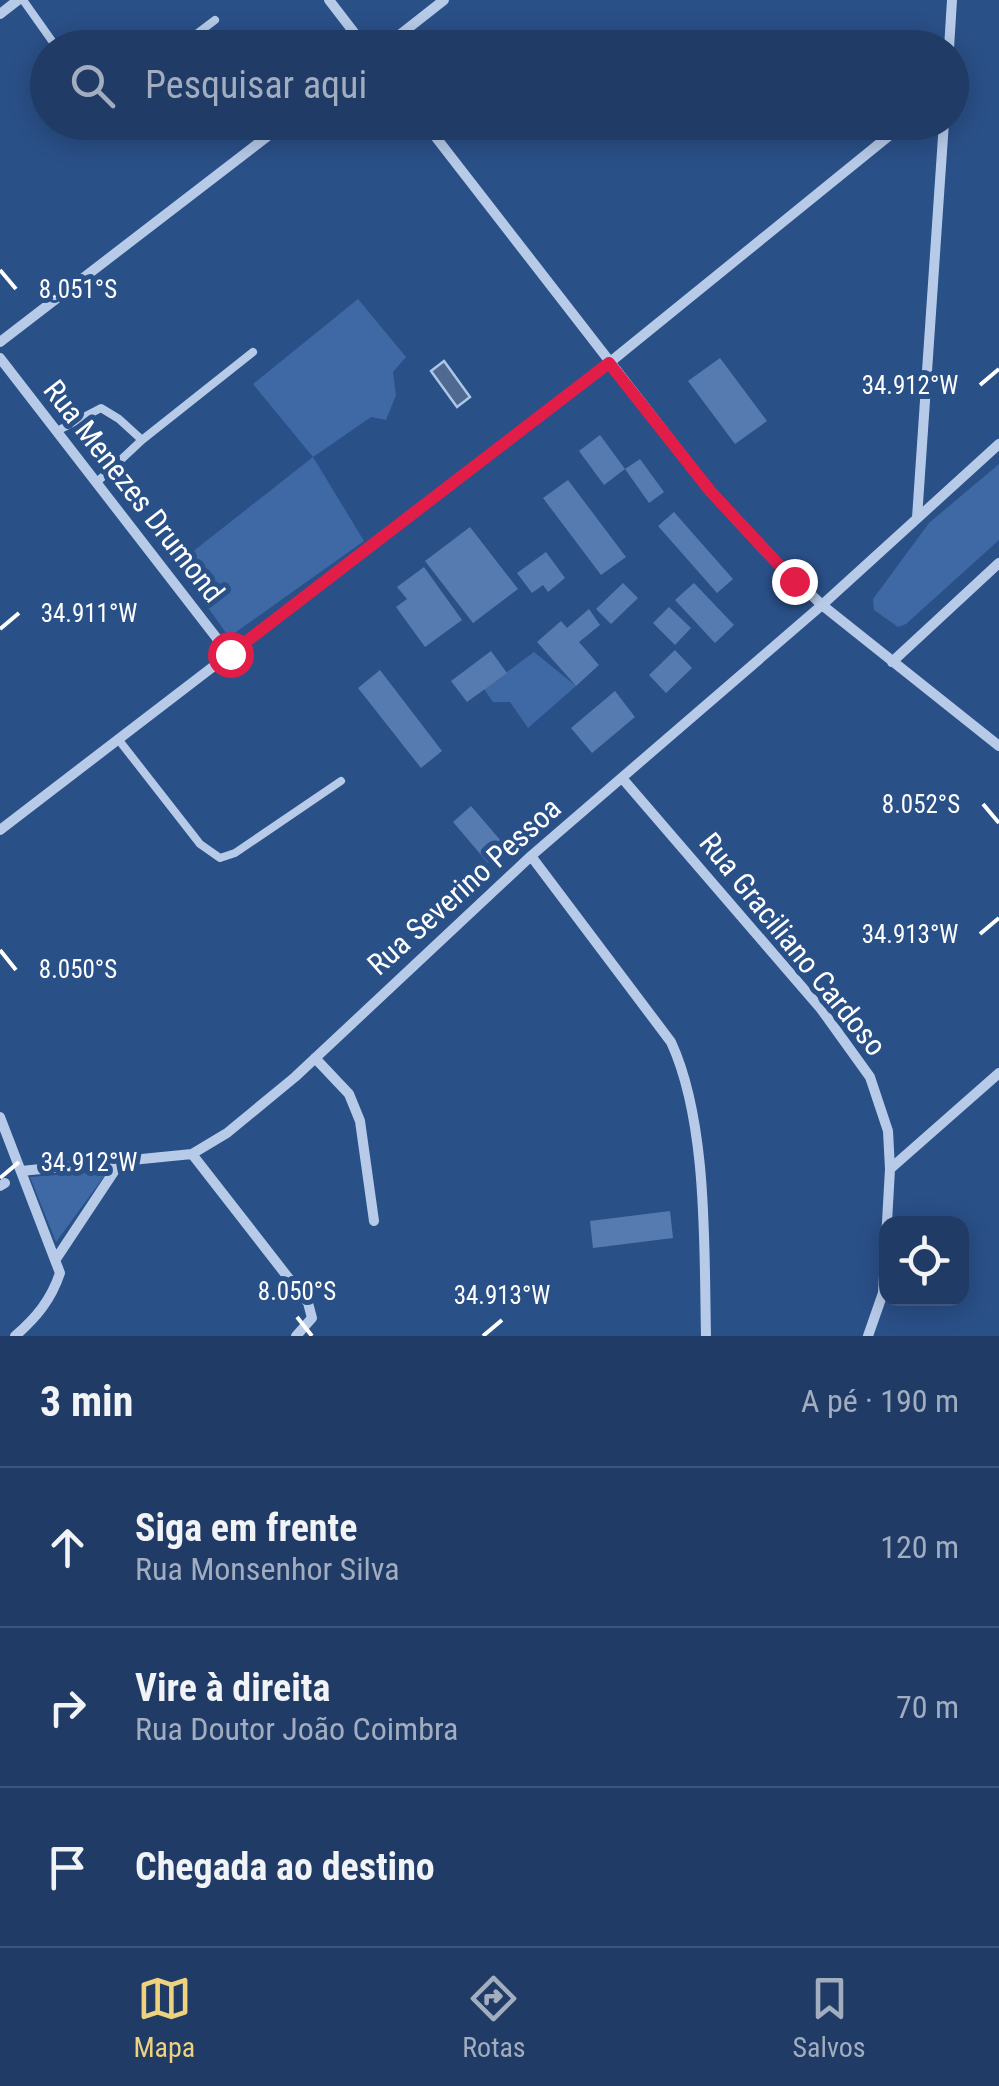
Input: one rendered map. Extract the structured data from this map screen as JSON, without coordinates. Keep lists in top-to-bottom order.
{
  "streets": {
    "street": ["Rua Menezes Drumond", "Rua Severino Pessoa", "Rua Graciliano Cardoso"]
  },
  "crossings": [
    ["Rua Severino Pessoa", "Rua Graciliano Cardoso"]
  ],
  "page": {
    "search": "Pesquisar aqui",
    "heading": ["3 min", "A pé · 190 m"],
    "list": [
      ["Siga em frente", "Rua Monsenhor Silva", "120 m"],
      ["Vire à direita", "Rua Doutor João Coimbra", "70 m"],
      "Chegada ao destino"
    ],
    "nav": ["Mapa", "Rotas", "Salvos"]
  },
  "coordinates": [
    "8.051°S",
    "34.912°W",
    "34.911°W",
    "8.052°S",
    "34.913°W",
    "8.050°S"
  ]
}
